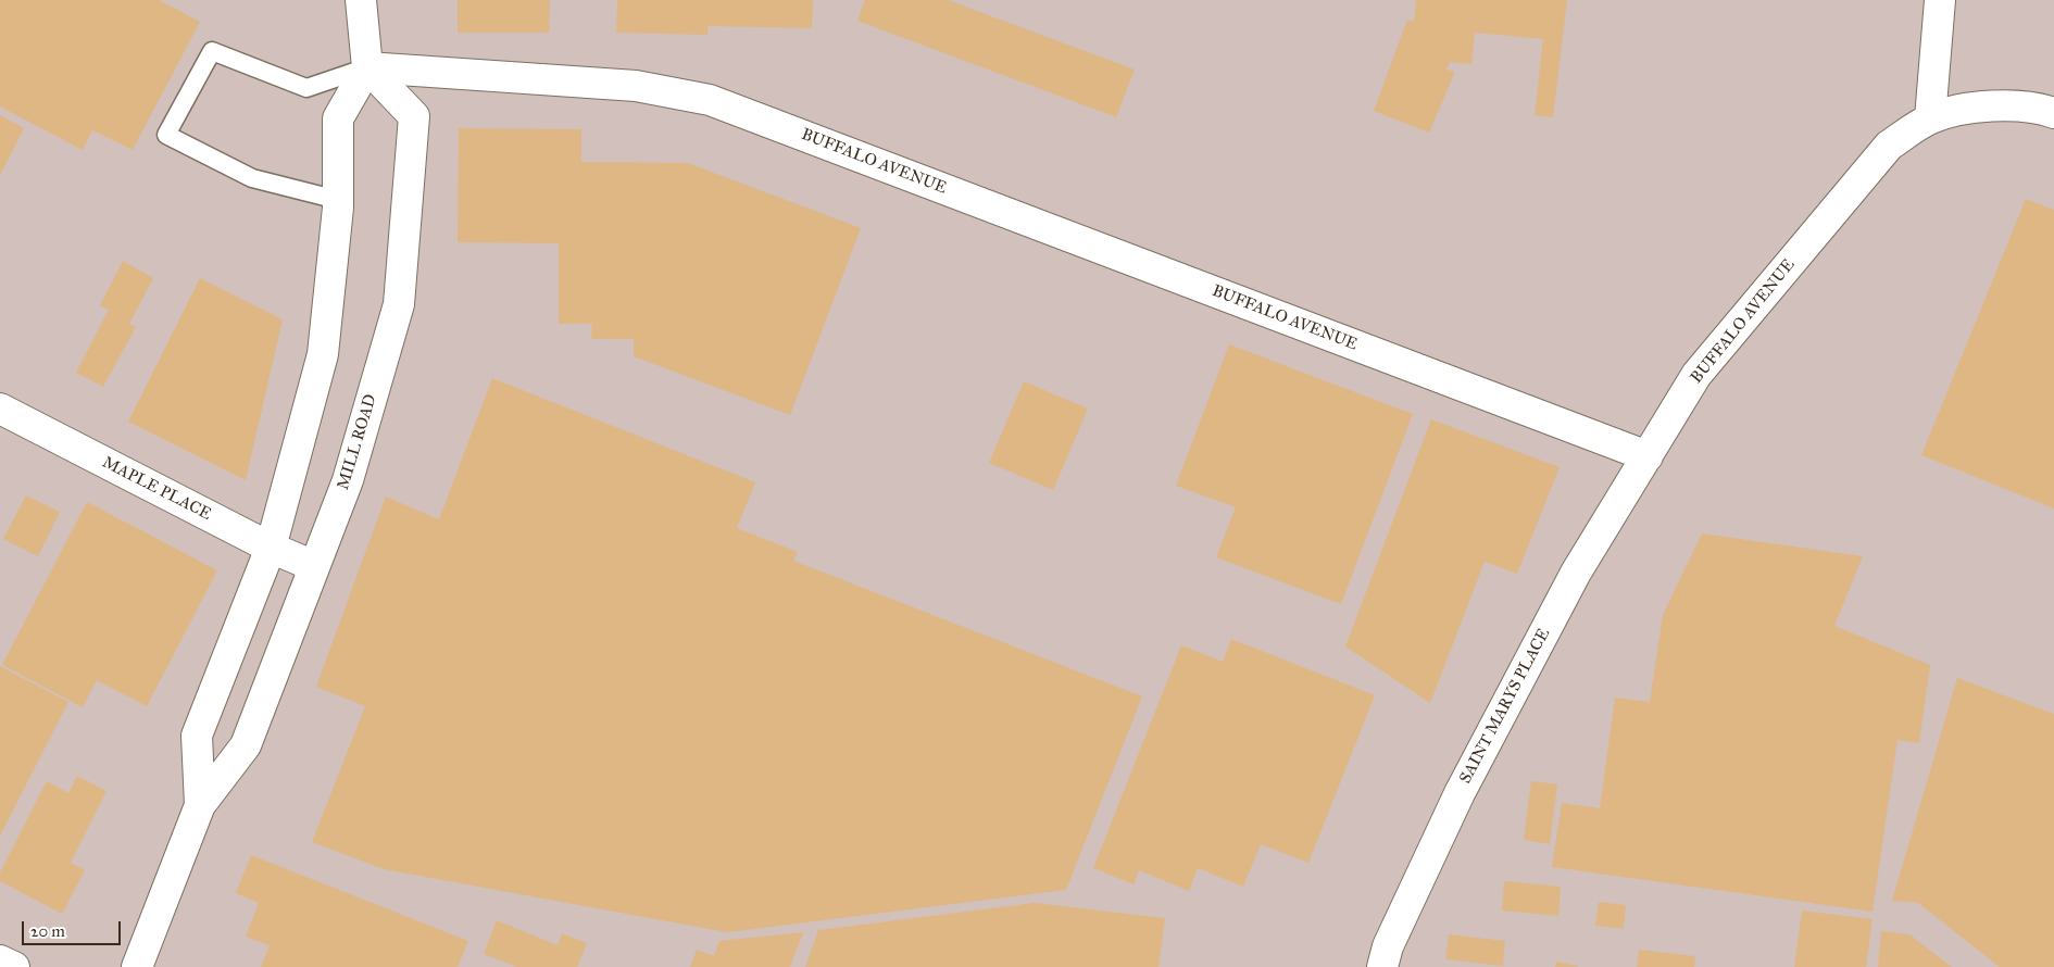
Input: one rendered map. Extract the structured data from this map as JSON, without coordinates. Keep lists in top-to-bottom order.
{
  "streets": {
    "street": [
      "BUFFALO AVENUE",
      "MILL ROAD",
      "MAPLE PLACE",
      "SAINT MARYS PLACE"
    ]
  },
  "crossings": [
    ["BUFFALO AVENUE", "MILL ROAD"],
    ["BUFFALO AVENUE", "SAINT MARYS PLACE"],
    ["MILL ROAD", "MAPLE PLACE"]
  ],
  "scale_bar": "20 m"
}
